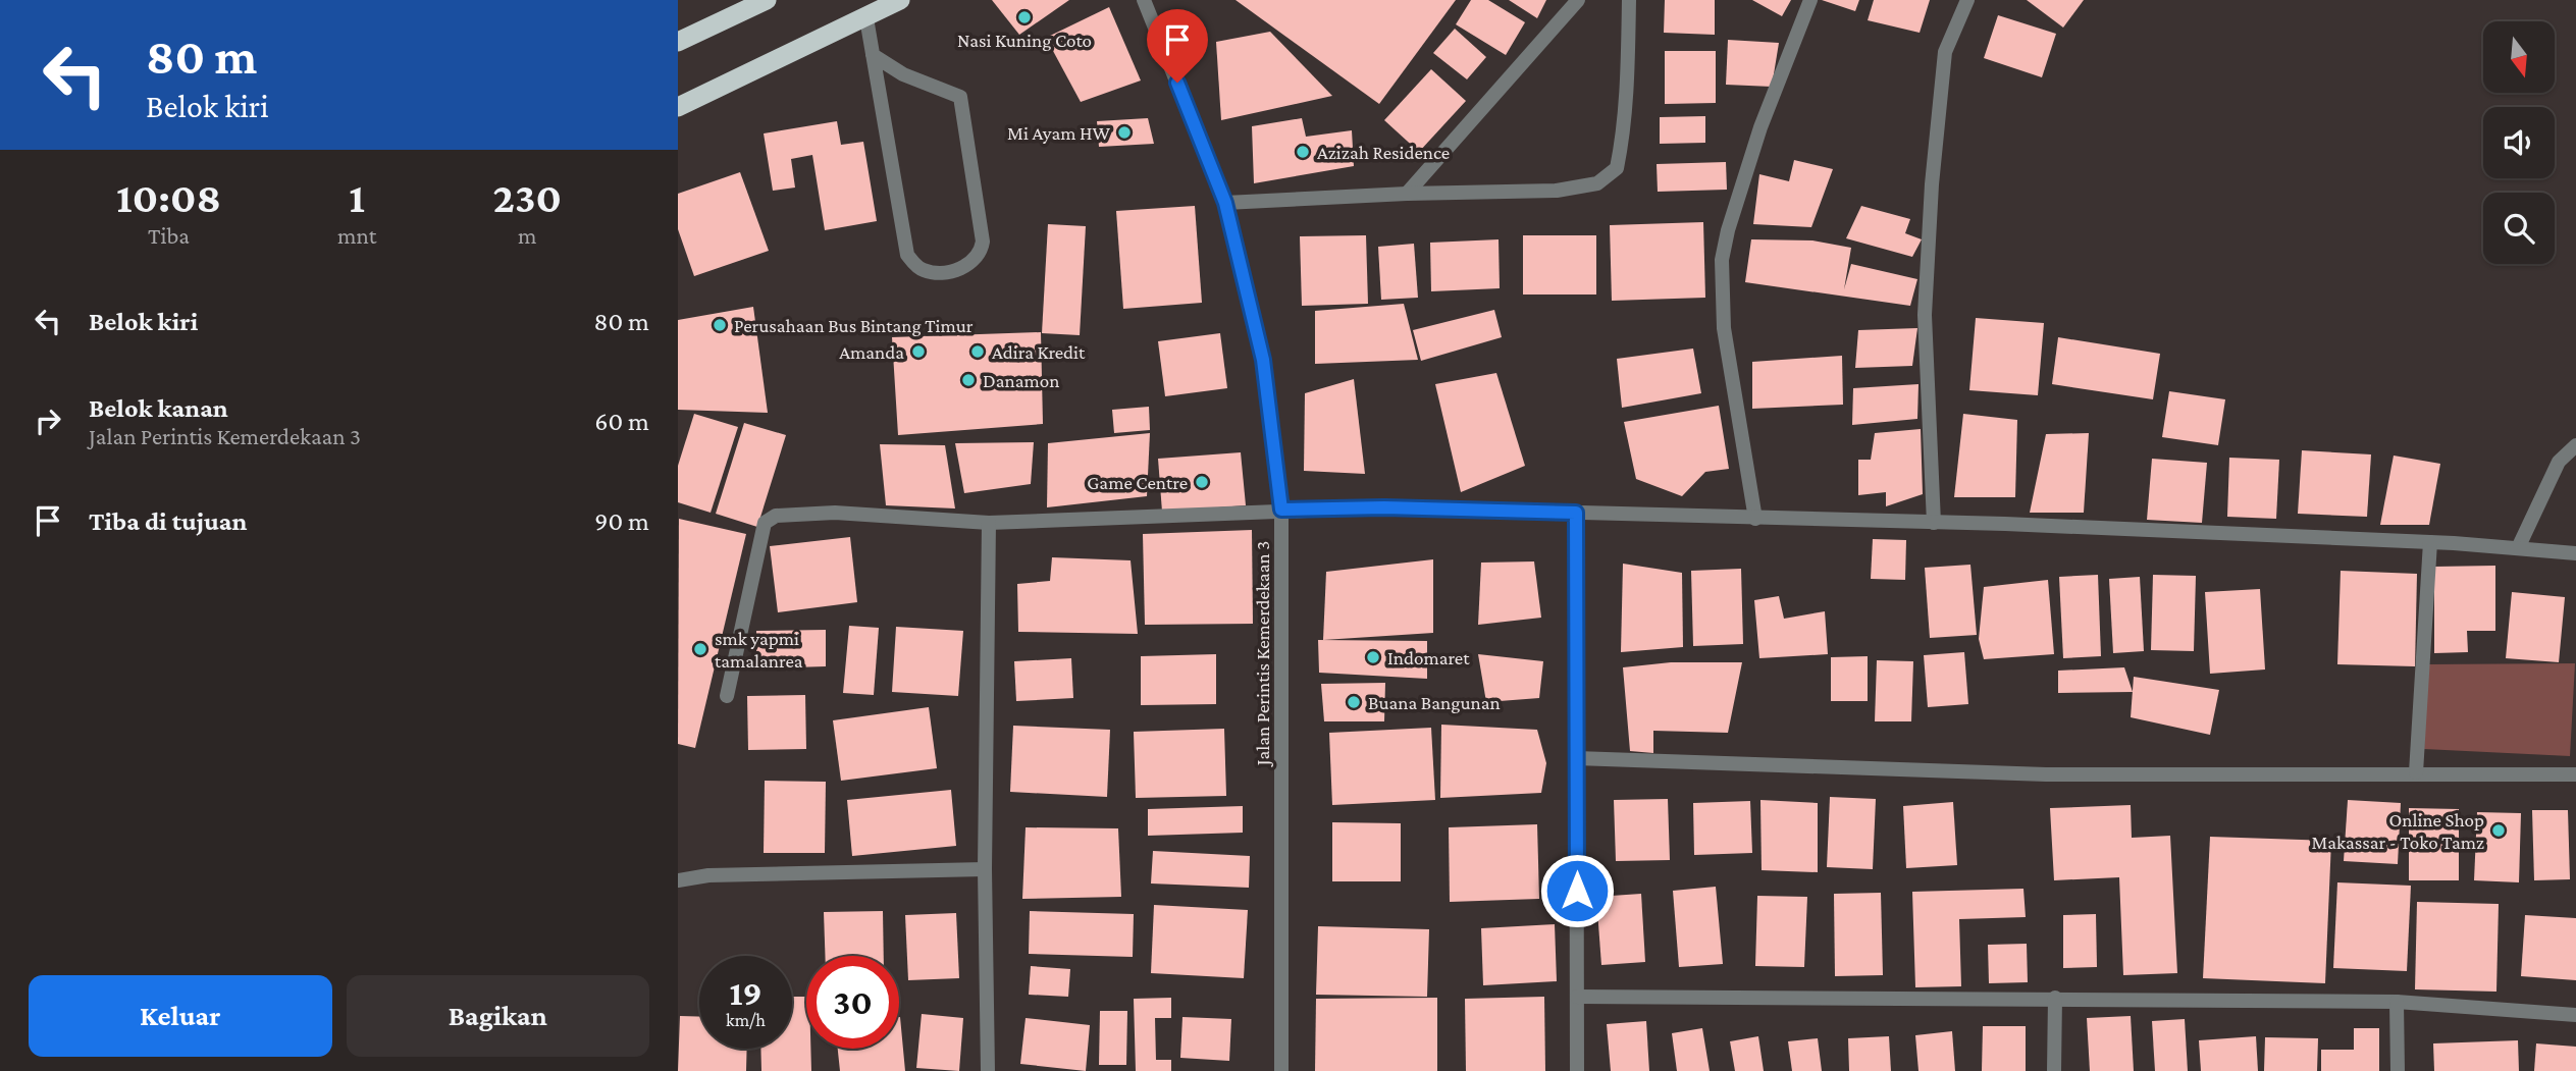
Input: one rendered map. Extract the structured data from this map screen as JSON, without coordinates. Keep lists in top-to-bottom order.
{
  "streets": {
    "street": ["Jalan Perintis Kemerdekaan 3"]
  },
  "places": [
    "Nasi Kuning Coto",
    "Mi Ayam HW",
    "Azizah Residence",
    "Perusahaan Bus Bintang Timur",
    "Amanda",
    "Adira Kredit",
    "Danamon",
    "Game Centre",
    "smk yapmi tamalanrea",
    "Indomaret",
    "Buana Bangunan",
    "Online Shop Makassar - Toko Tamz"
  ],
  "north": "bottom",
  "page": {
    "turn": ["80 m", "Belok kiri"],
    "eta": [
      "10:08",
      "Tiba",
      "1",
      "mnt",
      "230",
      "m"
    ],
    "list": [
      {
        "name": "Belok kiri",
        "value": "80 m"
      },
      {
        "name": "Belok kanan",
        "note": "Jalan Perintis Kemerdekaan 3",
        "value": "60 m"
      },
      {
        "name": "Tiba di tujuan",
        "value": "90 m"
      }
    ],
    "speed": "19 km/h",
    "limit": "30",
    "buttons": ["Keluar", "Bagikan"]
  }
}
